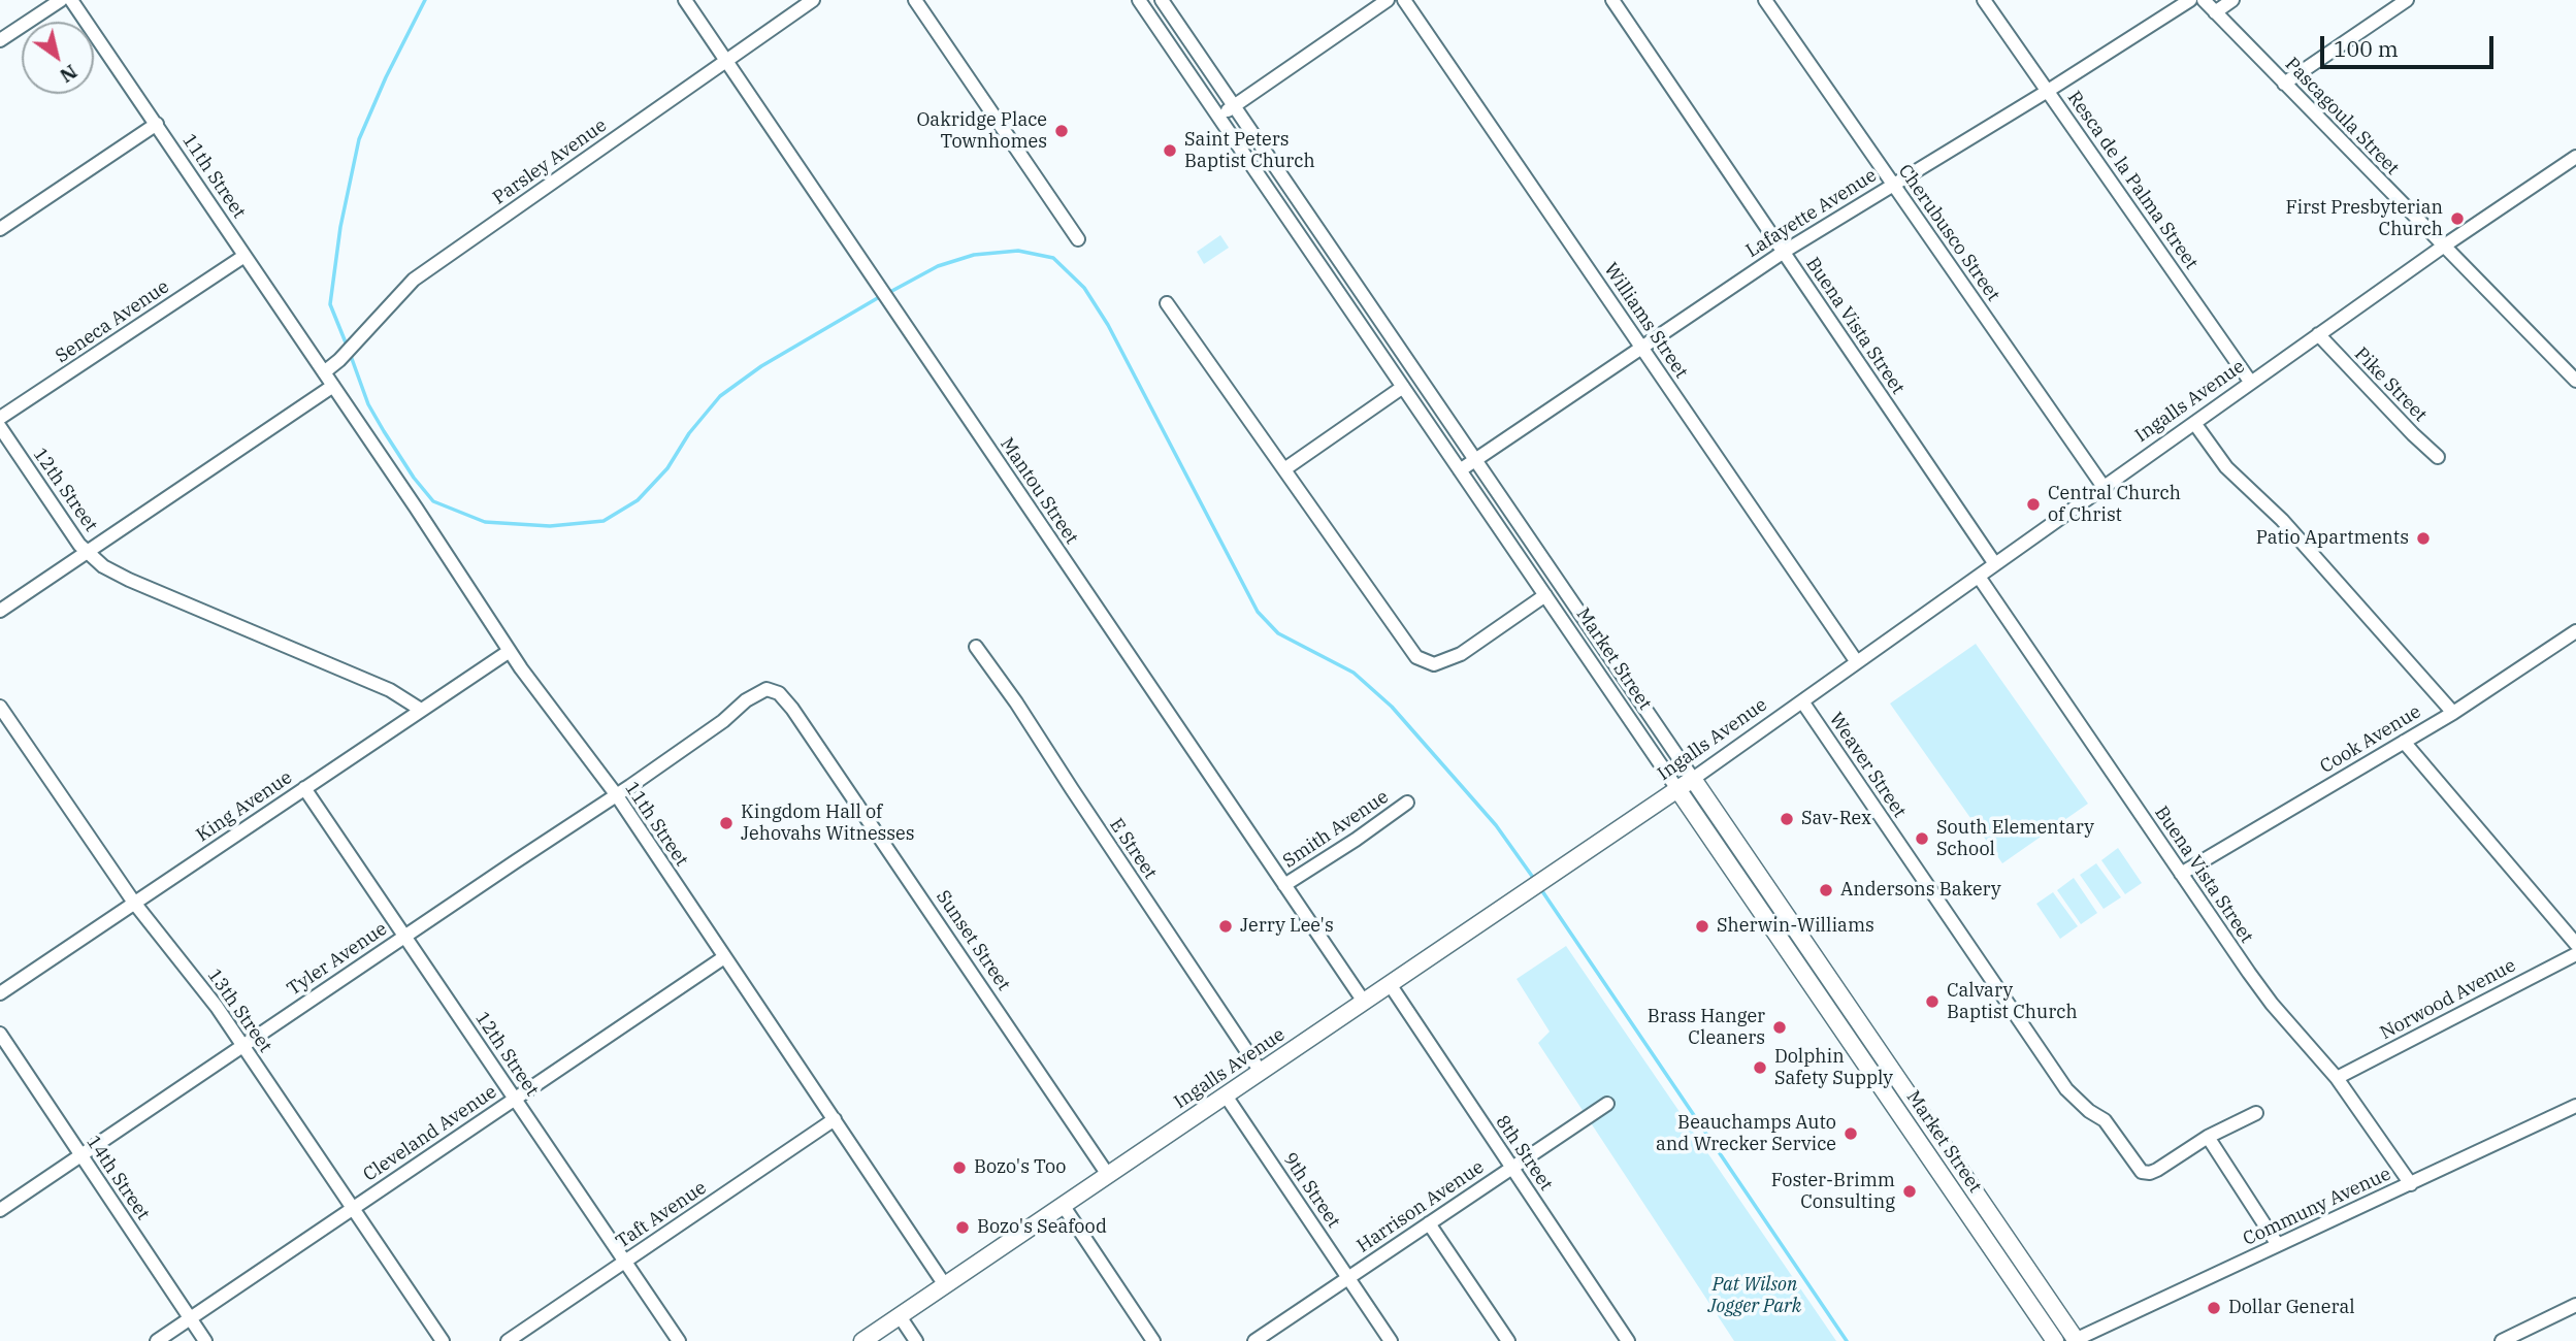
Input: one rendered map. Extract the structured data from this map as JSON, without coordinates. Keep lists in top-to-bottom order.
{
  "streets": {
    "main road": ["Ingalls Avenue", "Market Street"],
    "street": [
      "Pascagoula Street",
      "Parsley Avenue",
      "11th Street",
      "Resca de la Palma Street",
      "Lafayette Avenue",
      "Cherubusco Street",
      "Williams Street",
      "Seneca Avenue",
      "Buena Vista Street",
      "Pike Street",
      "12th Street",
      "Mantou Street",
      "Cook Avenue",
      "Weaver Street",
      "King Avenue",
      "Smith Avenue",
      "E Street",
      "Sunset Street",
      "Tyler Avenue",
      "Norwood Avenue",
      "13th Street",
      "Cleveland Avenue",
      "8th Street",
      "14th Street",
      "9th Street",
      "Harrison Avenue",
      "Communy Avenue",
      "Taft Avenue"
    ]
  },
  "crossings": [
    ["Pascagoula Street", "Ingalls Avenue"],
    ["Parsley Avenue", "11th Street"],
    ["Parsley Avenue", "Mantou Street"],
    ["11th Street", "Seneca Avenue"],
    ["11th Street", "Ingalls Avenue"],
    ["11th Street", "King Avenue"],
    ["11th Street", "Tyler Avenue"],
    ["11th Street", "Cleveland Avenue"],
    ["11th Street", "Taft Avenue"],
    ["Resca de la Palma Street", "Lafayette Avenue"],
    ["Resca de la Palma Street", "Ingalls Avenue"],
    ["Lafayette Avenue", "Cherubusco Street"],
    ["Lafayette Avenue", "Williams Street"],
    ["Lafayette Avenue", "Buena Vista Street"],
    ["Lafayette Avenue", "Market Street"],
    ["Cherubusco Street", "Ingalls Avenue"],
    ["Williams Street", "Ingalls Avenue"],
    ["Buena Vista Street", "Ingalls Avenue"],
    ["Buena Vista Street", "Cook Avenue"],
    ["Buena Vista Street", "Norwood Avenue"],
    ["Buena Vista Street", "Communy Avenue"],
    ["Pike Street", "Ingalls Avenue"],
    ["Ingalls Avenue", "Mantou Street"],
    ["Ingalls Avenue", "Market Street"],
    ["Ingalls Avenue", "Weaver Street"],
    ["Ingalls Avenue", "E Street"],
    ["Ingalls Avenue", "Sunset Street"],
    ["Ingalls Avenue", "8th Street"],
    ["Ingalls Avenue", "9th Street"],
    ["12th Street", "King Avenue"],
    ["12th Street", "Tyler Avenue"],
    ["12th Street", "Cleveland Avenue"],
    ["12th Street", "Taft Avenue"],
    ["Mantou Street", "Smith Avenue"],
    ["Market Street", "Communy Avenue"],
    ["King Avenue", "13th Street"],
    ["Sunset Street", "Tyler Avenue"],
    ["Tyler Avenue", "13th Street"],
    ["Tyler Avenue", "14th Street"],
    ["13th Street", "Cleveland Avenue"],
    ["Cleveland Avenue", "14th Street"],
    ["8th Street", "Harrison Avenue"],
    ["9th Street", "Harrison Avenue"]
  ],
  "parks": ["Pat Wilson Jogger Park"],
  "places": [
    "Oakridge Place Townhomes",
    "Saint Peters Baptist Church",
    "First Presbyterian Church",
    "Central Church of Christ",
    "Patio Apartments",
    "Sav-Rex",
    "Kingdom Hall of Jehovahs Witnesses",
    "South Elementary School",
    "Andersons Bakery",
    "Jerry Lee's",
    "Sherwin-Williams",
    "Calvary Baptist Church",
    "Brass Hanger Cleaners",
    "Dolphin Safety Supply",
    "Beauchamps Auto and Wrecker Service",
    "Bozo's Too",
    "Foster-Brimm Consulting",
    "Bozo's Seafood",
    "Dollar General"
  ],
  "scale_bar": "100 m",
  "north": "bottom right"
}
